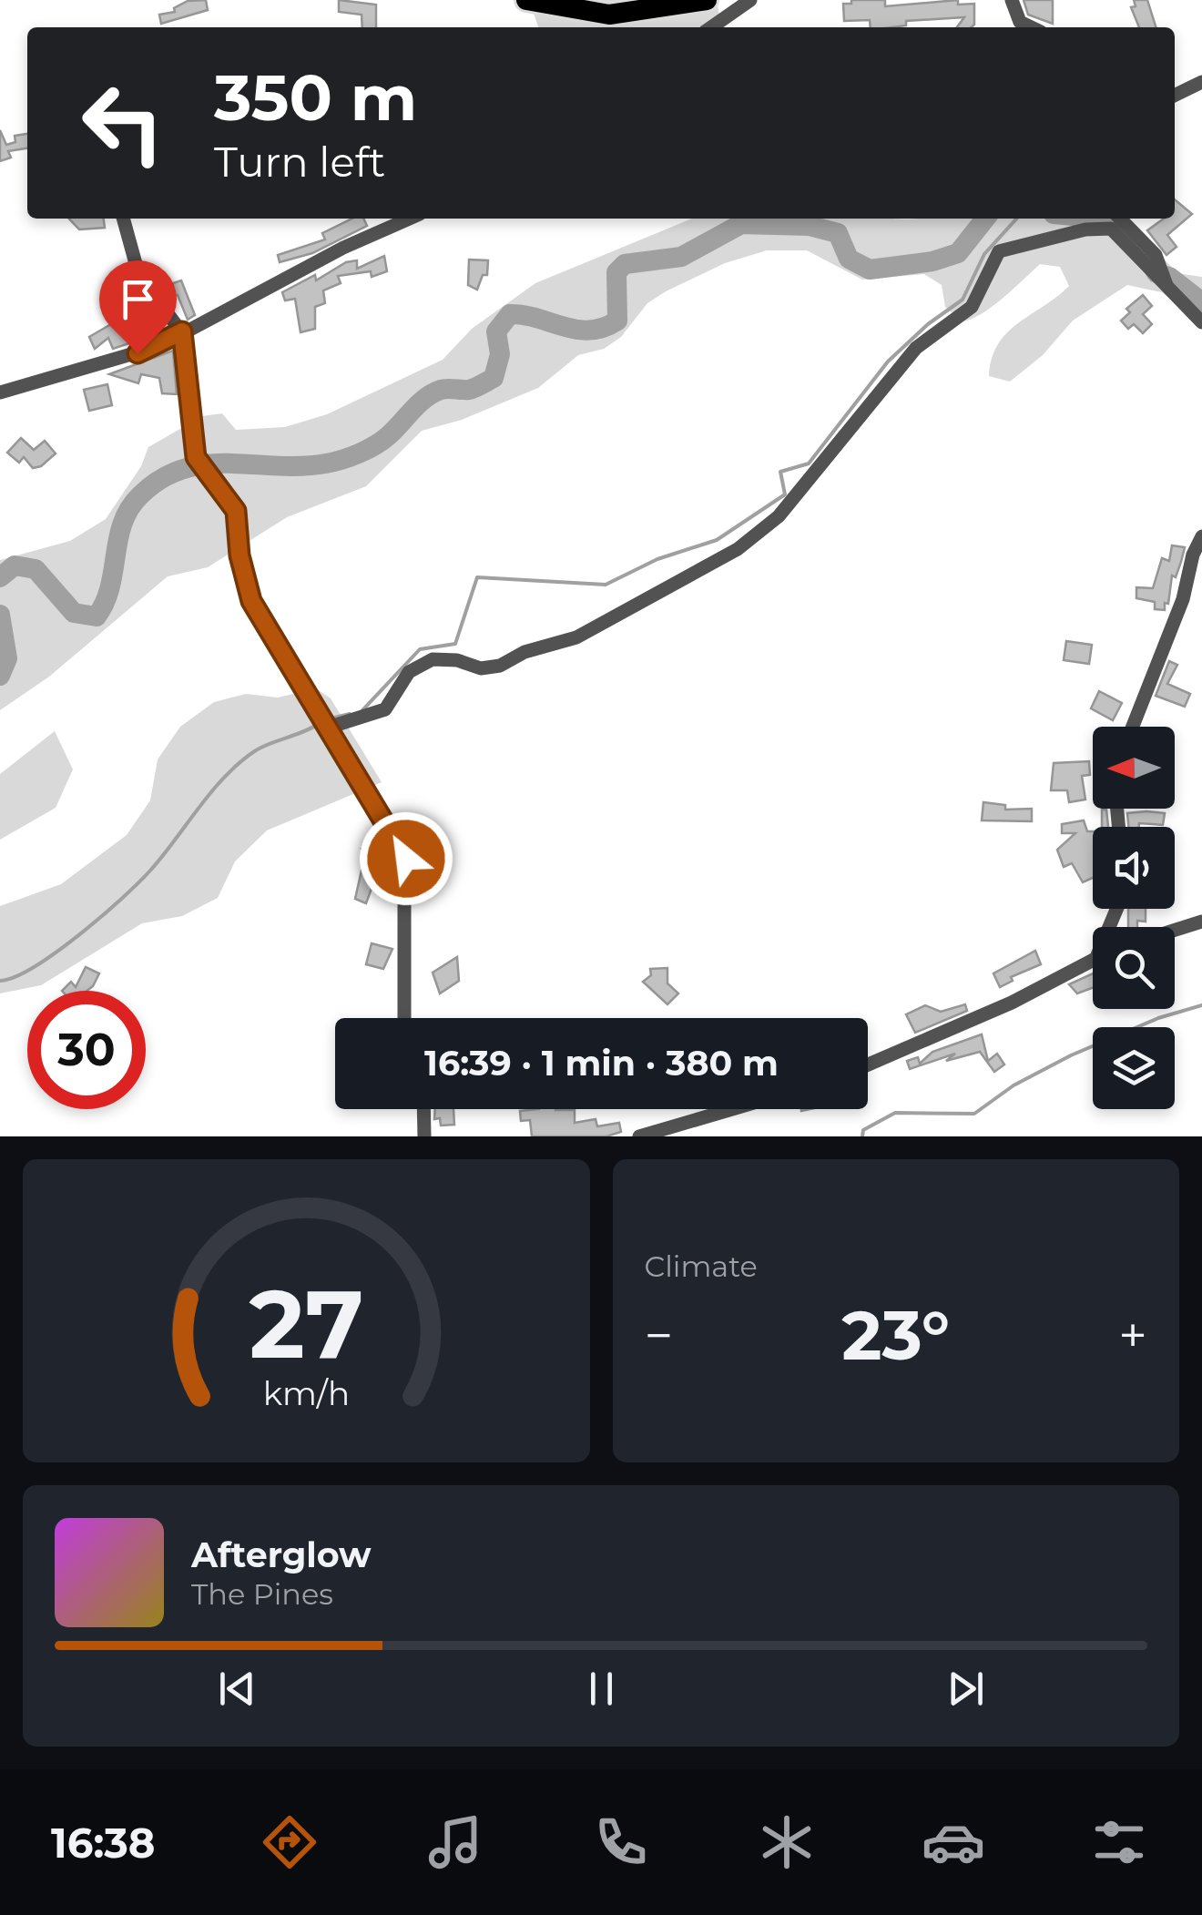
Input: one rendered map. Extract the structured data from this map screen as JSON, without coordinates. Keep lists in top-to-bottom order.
{
  "north": "left",
  "page": {
    "turn": ["350 m", "Turn left"],
    "limit": "30",
    "trip": "16:39 · 1 min · 380 m",
    "tile": "Climate",
    "heat": ["−", "23°", "+"],
    "song": ["Afterglow", "The Pines"],
    "tabs": "16:38",
    "gauge": ["27", "km/h"]
  }
}
